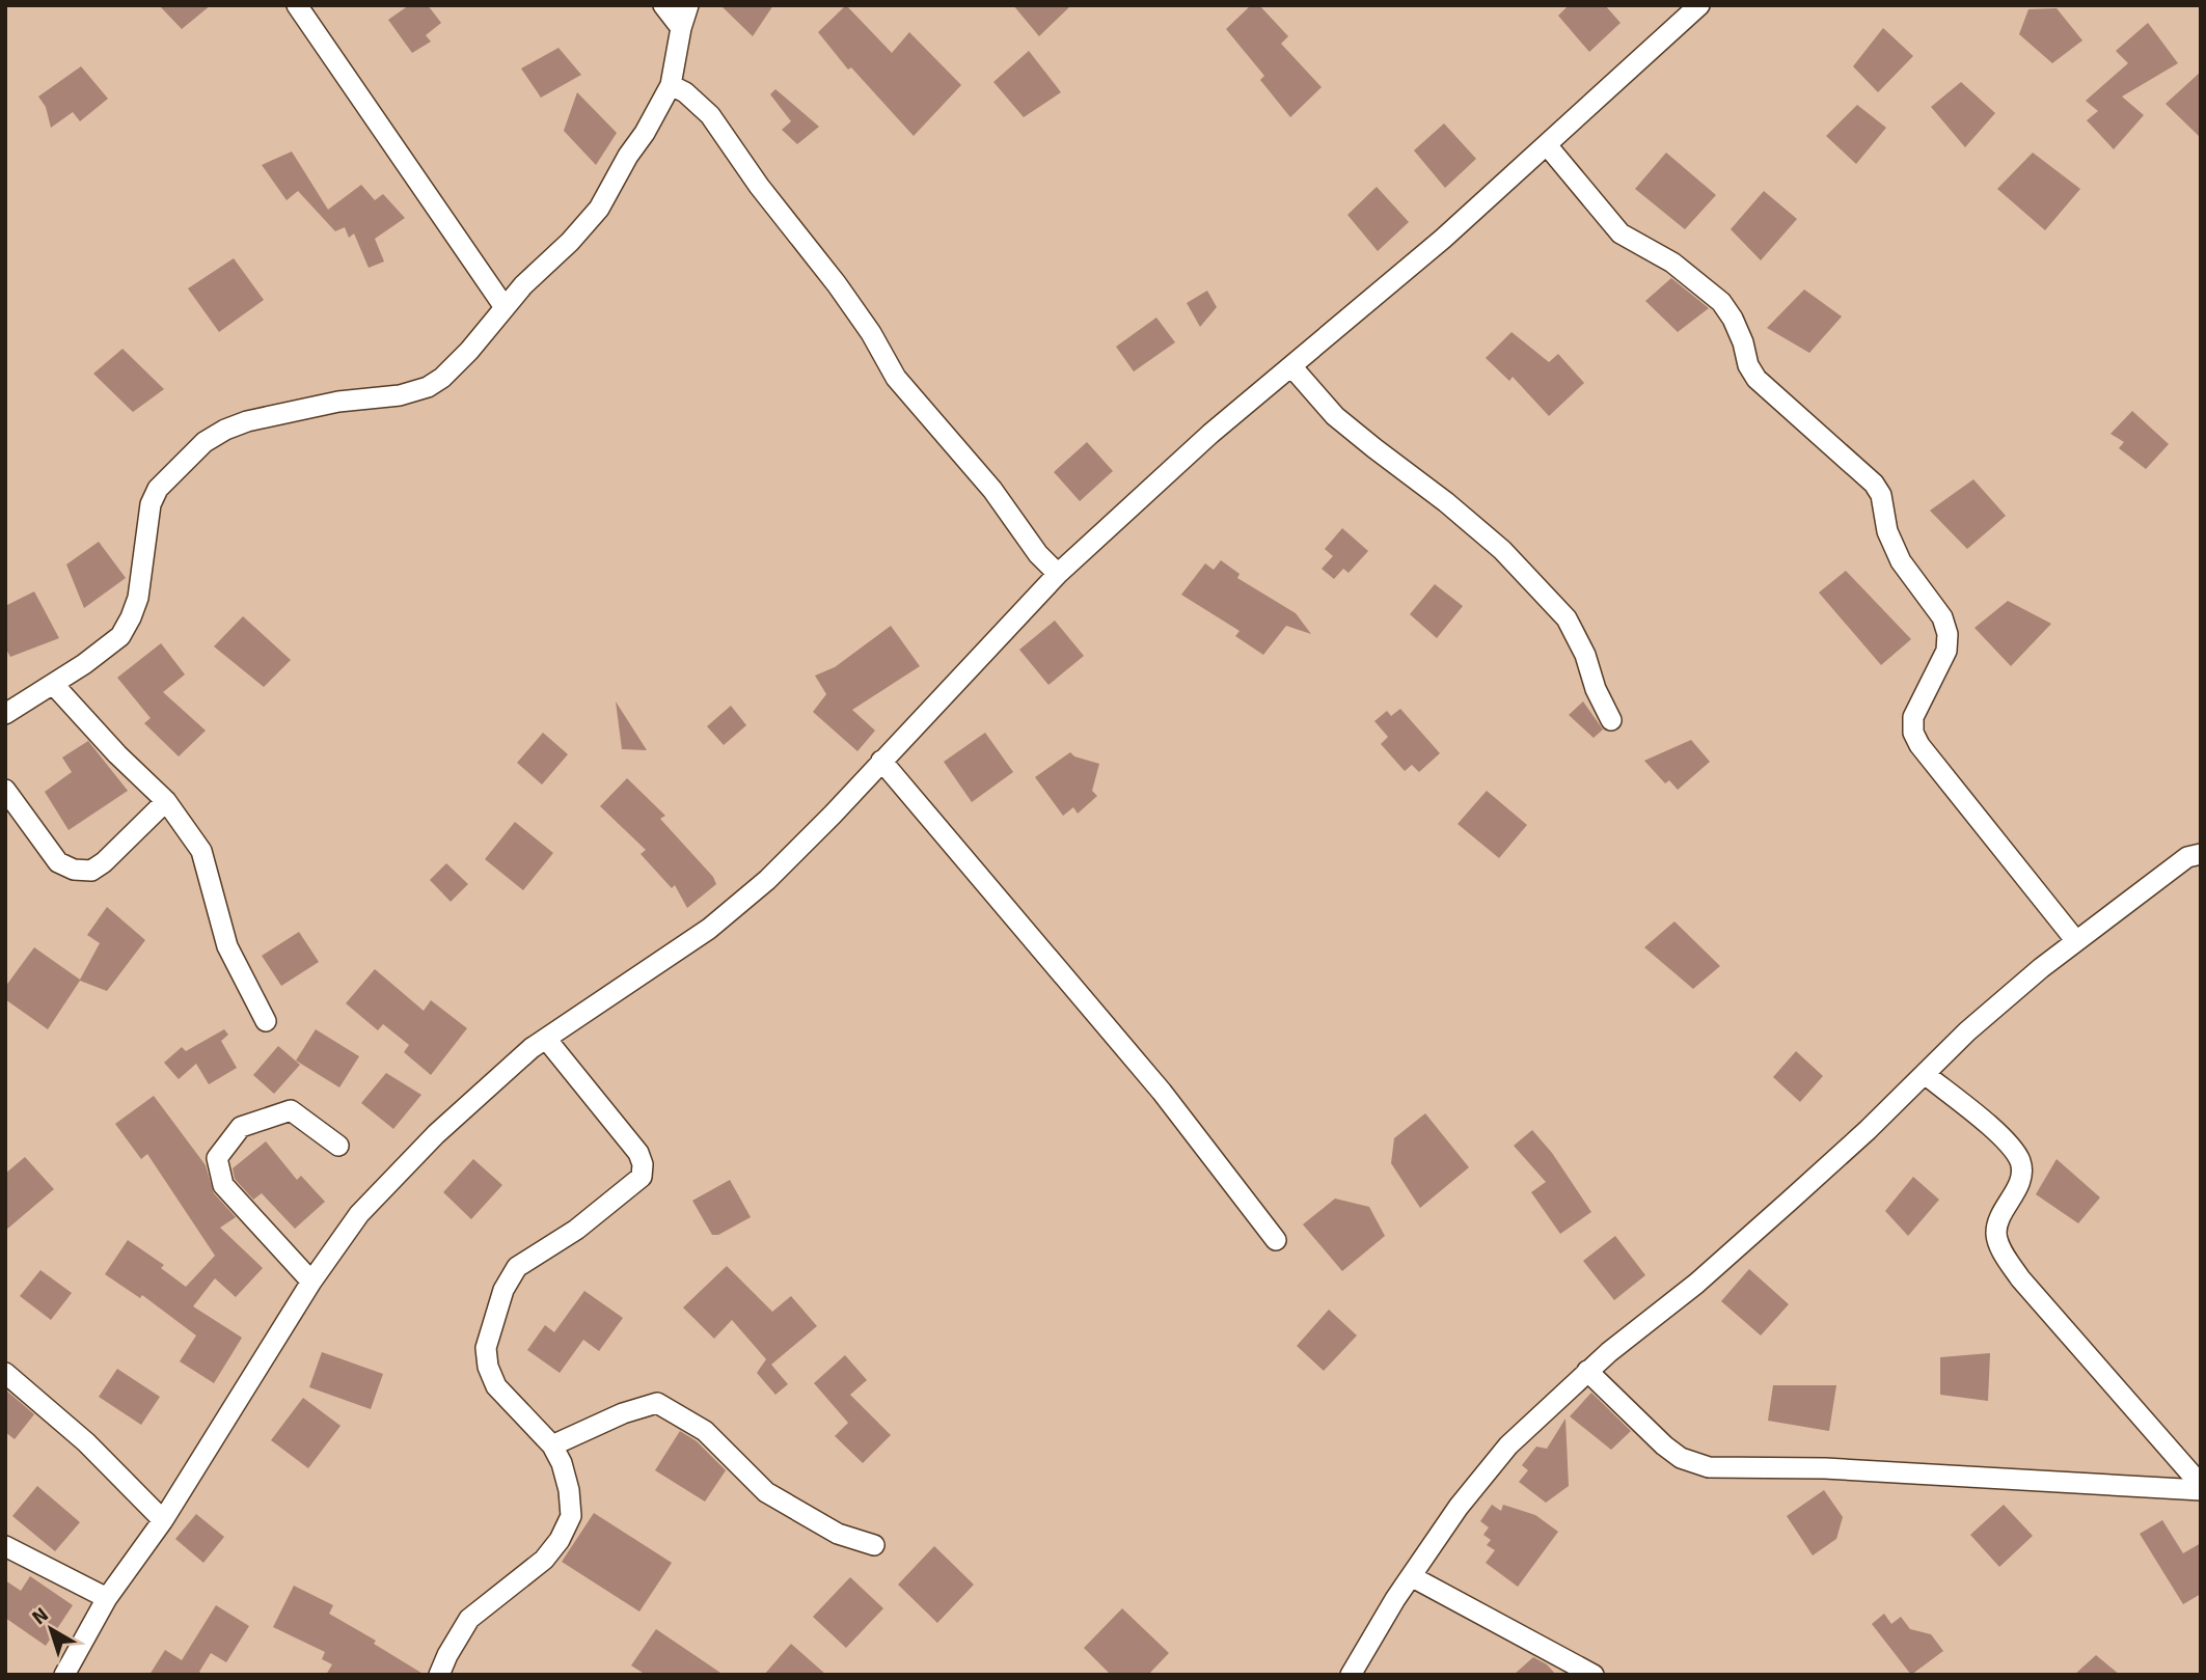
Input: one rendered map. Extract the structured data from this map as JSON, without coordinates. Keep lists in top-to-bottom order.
{
  "north": "top left"
}
